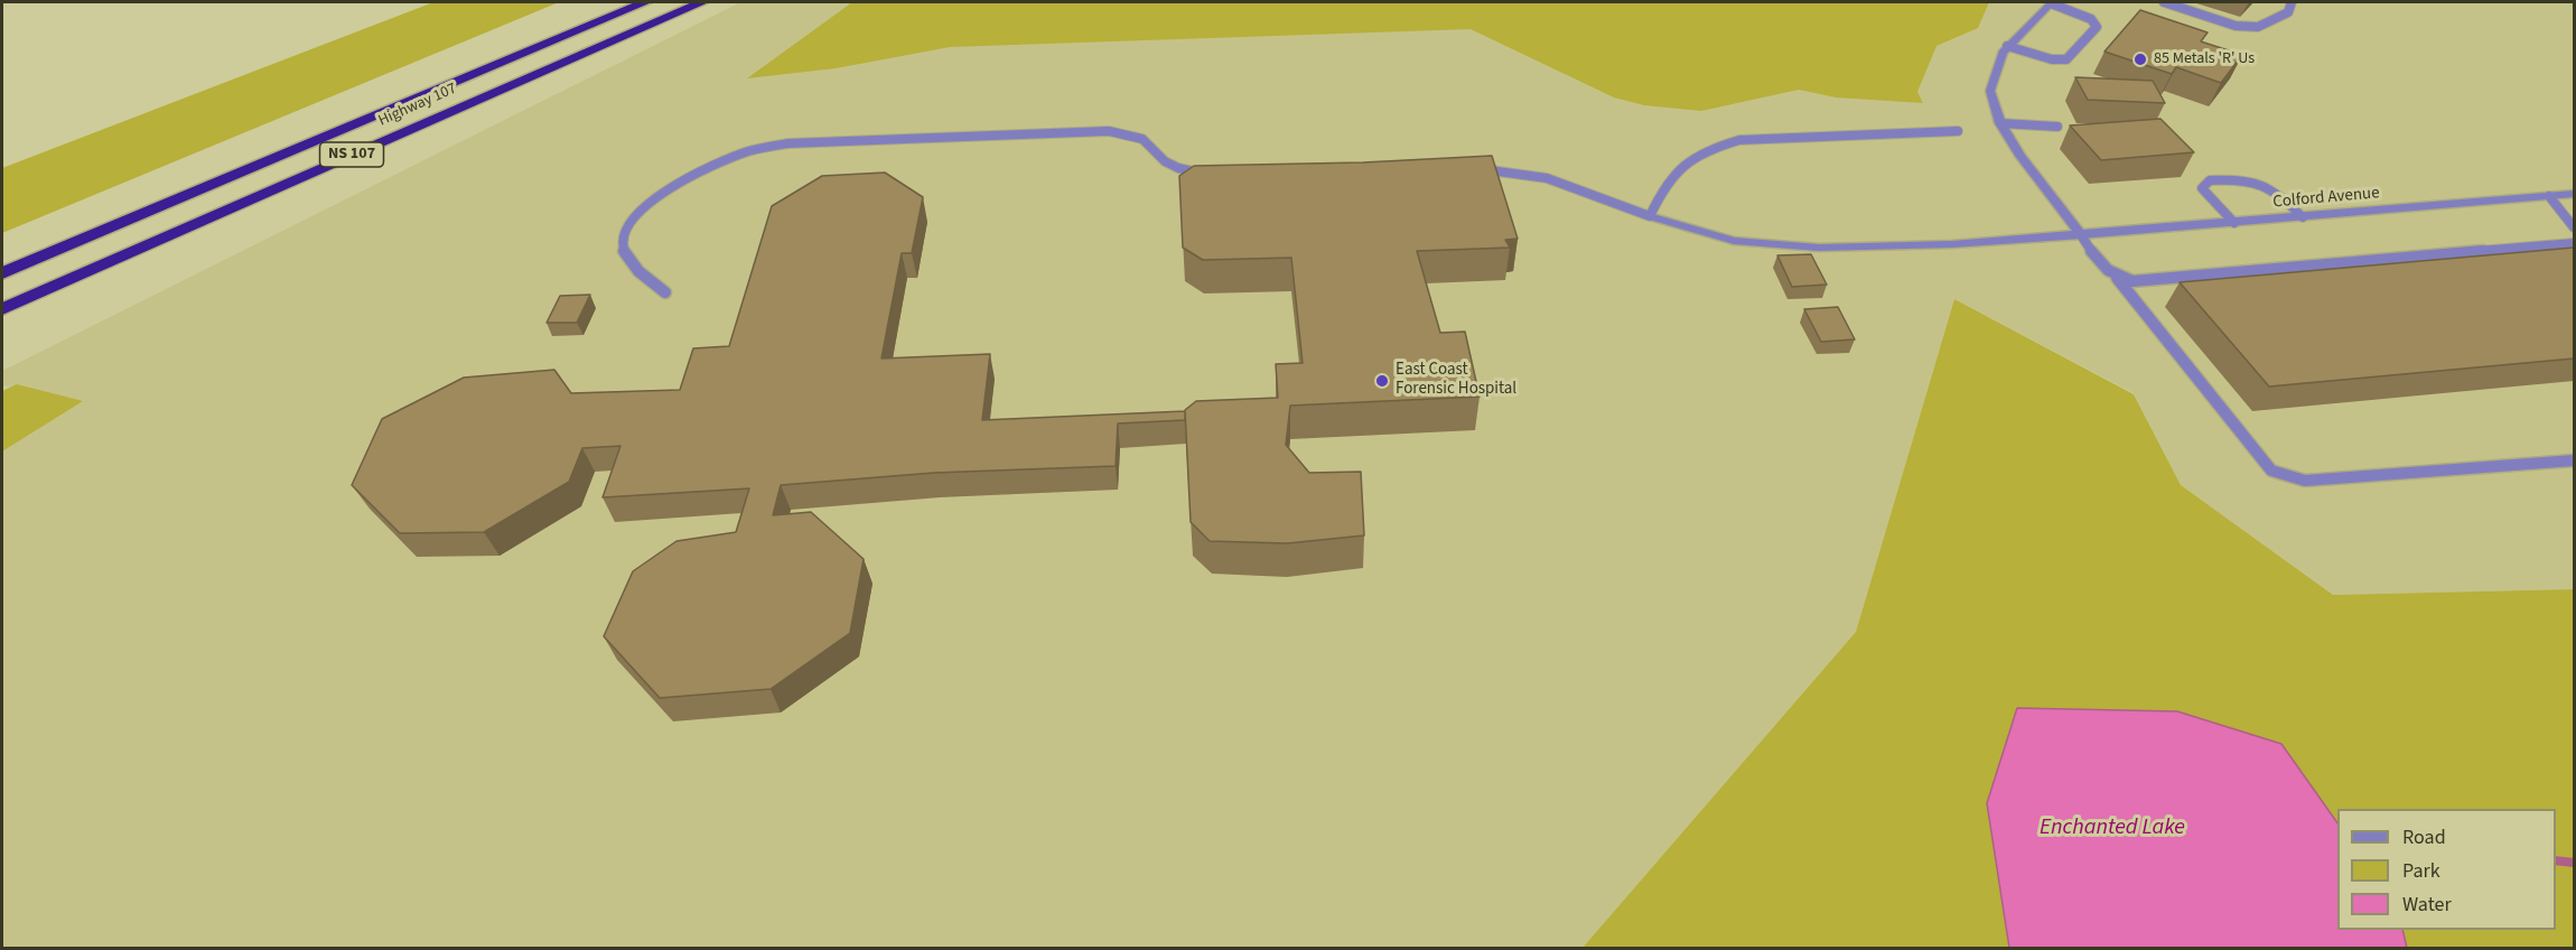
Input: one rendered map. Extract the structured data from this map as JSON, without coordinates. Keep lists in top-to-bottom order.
{
  "streets": {
    "highway": ["Highway 107", "NS 107"],
    "street": ["Colford Avenue"]
  },
  "water": ["Enchanted Lake"],
  "places": ["85 Metals 'R' Us", "East Coast Forensic Hospital"],
  "legend": ["Road", "Park", "Water"]
}
